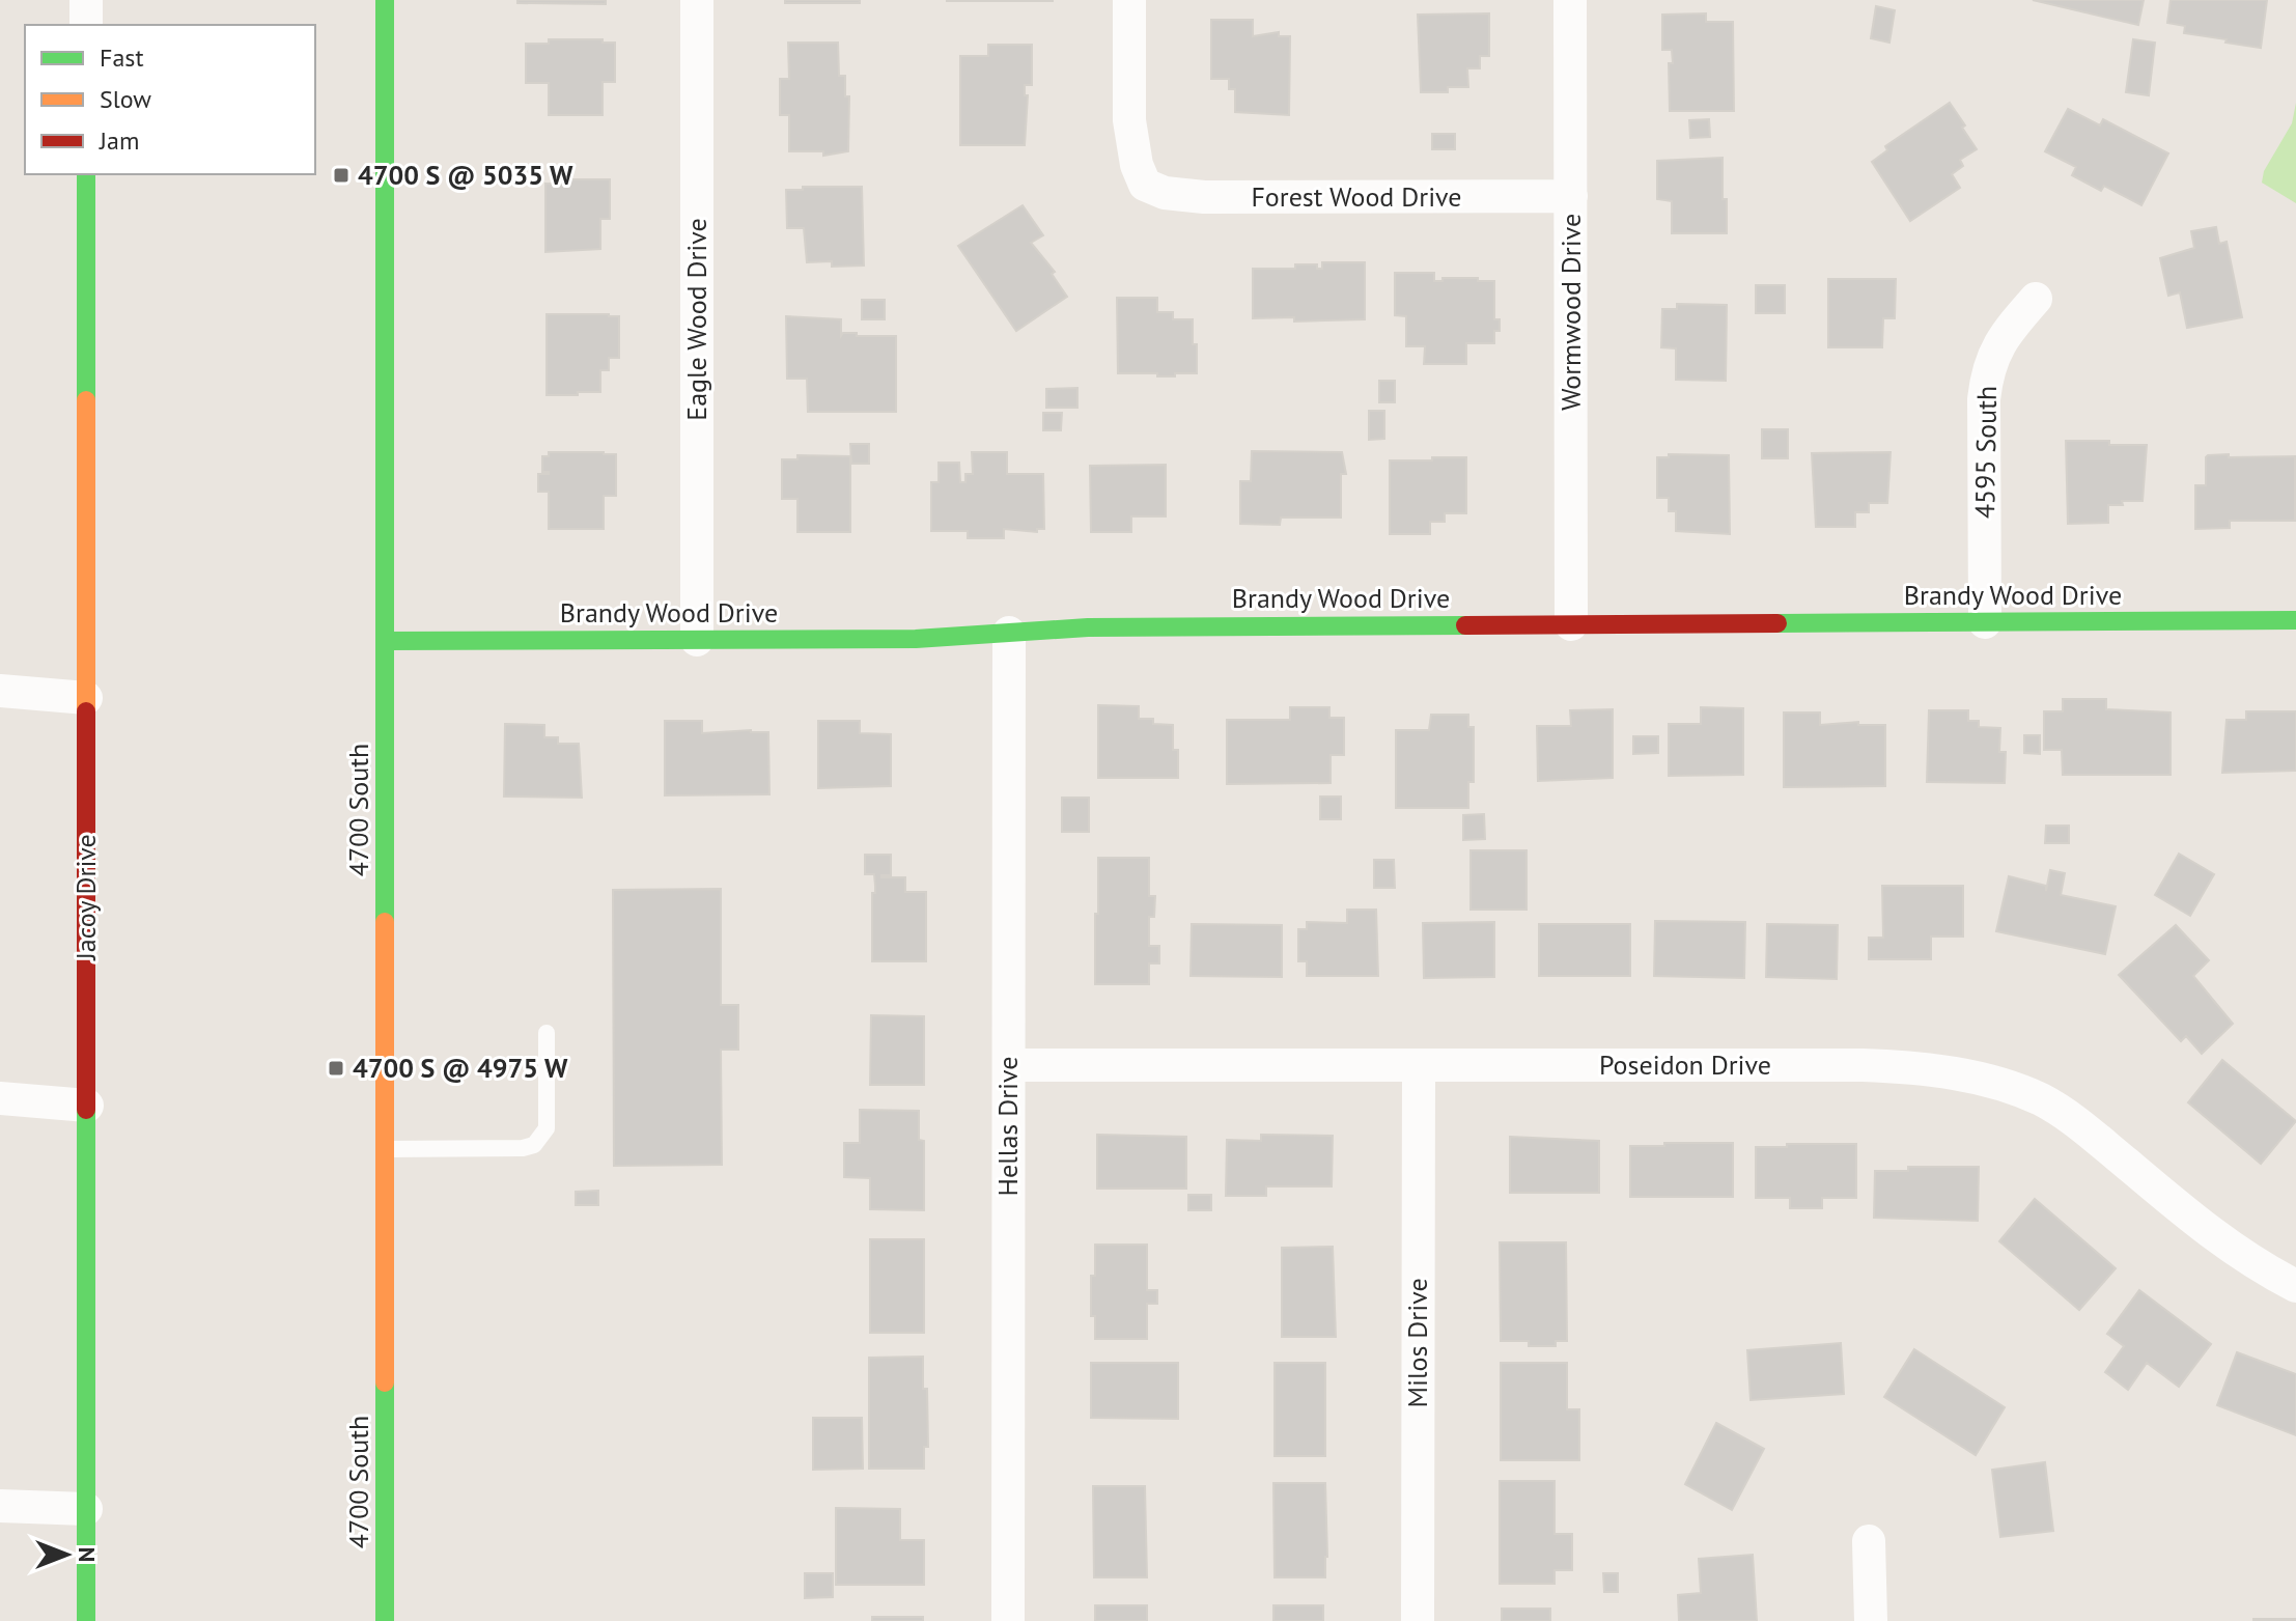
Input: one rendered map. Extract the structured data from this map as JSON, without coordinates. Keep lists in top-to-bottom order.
{
  "streets": {
    "street": [
      "Forest Wood Drive",
      "Wormwood Drive",
      "Eagle Wood Drive",
      "4595 South",
      "Brandy Wood Drive",
      "4700 South",
      "Jacoy Drive",
      "Poseidon Drive",
      "Hellas Drive",
      "Milos Drive"
    ]
  },
  "crossings": [
    ["Forest Wood Drive", "Wormwood Drive"],
    ["Wormwood Drive", "Brandy Wood Drive"],
    ["Eagle Wood Drive", "Brandy Wood Drive"],
    ["4595 South", "Brandy Wood Drive"],
    ["Brandy Wood Drive", "4700 South"],
    ["Brandy Wood Drive", "Hellas Drive"],
    ["Poseidon Drive", "Hellas Drive"],
    ["Poseidon Drive", "Milos Drive"]
  ],
  "places": {
    "transit": ["4700 S @ 5035 W", "4700 S @ 4975 W"]
  },
  "legend": ["Fast", "Slow", "Jam"],
  "north": "right"
}
